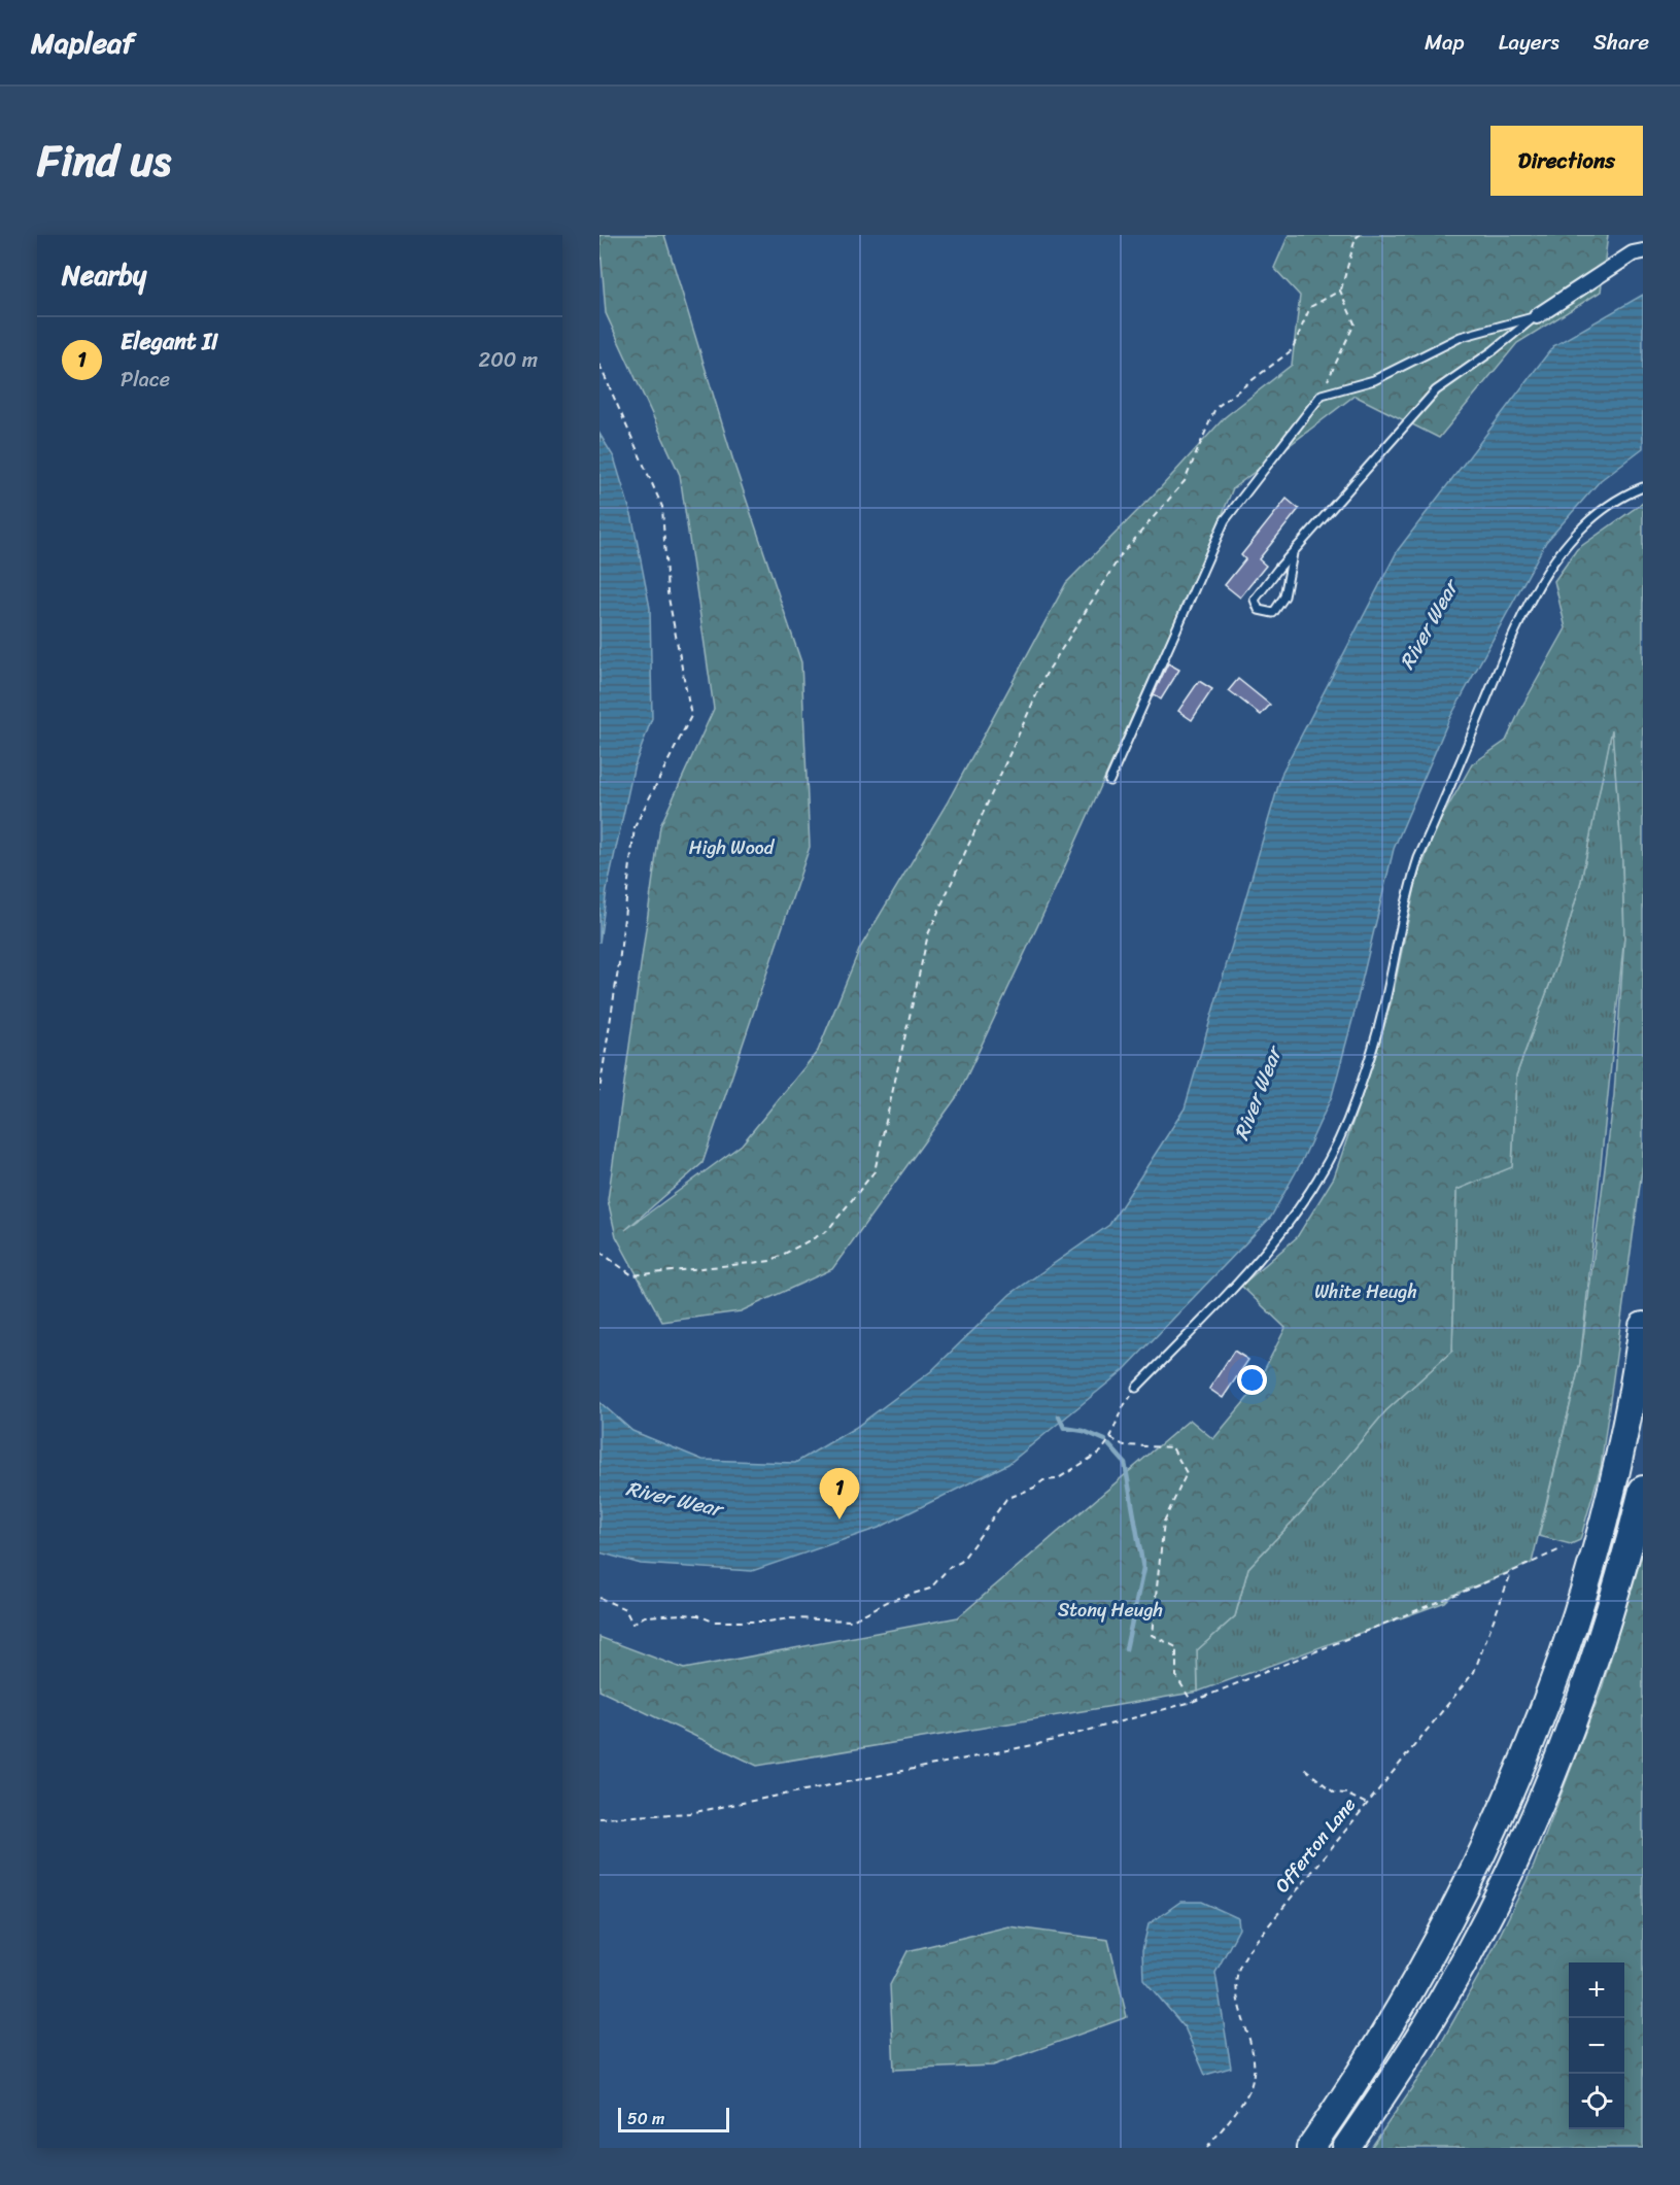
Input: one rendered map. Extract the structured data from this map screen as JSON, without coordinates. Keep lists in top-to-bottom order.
{
  "streets": {
    "path": ["Offerton Lane"]
  },
  "water": ["River Wear"],
  "parks": ["High Wood", "White Heugh", "Stony Heugh"],
  "scale_bar": "50 m",
  "page": {
    "header": "Mapleaf",
    "nav": ["Map", "Layers", "Share"],
    "title": "Find us",
    "buttons": "Directions",
    "heading": "Nearby",
    "list": [
      {
        "mark": "1",
        "name": "Elegant II",
        "note": "Place",
        "value": "200 m"
      }
    ],
    "pins": "1",
    "map_buttons": ["+", "−"],
    "scale": "50 m"
  }
}
